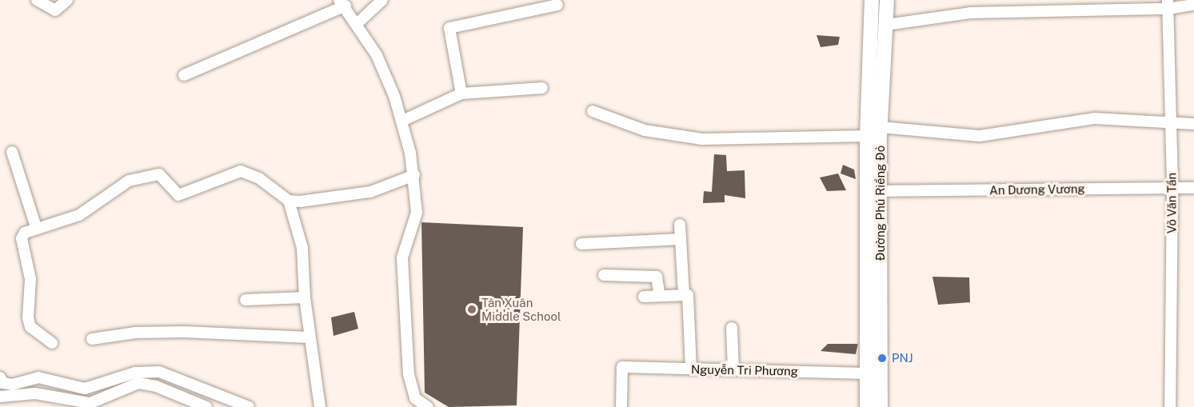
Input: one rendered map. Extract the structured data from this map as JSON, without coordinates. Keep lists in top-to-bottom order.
{
  "streets": {
    "main road": ["Đường Phú Riềng Đỏ"],
    "street": ["An Dương Vương", "Võ Văn Tần", "Nguyễn Tri Phương"]
  },
  "crossings": [
    ["An Dương Vương", "Đường Phú Riềng Đỏ"],
    ["An Dương Vương", "Võ Văn Tần"],
    ["Đường Phú Riềng Đỏ", "Nguyễn Tri Phương"]
  ],
  "places": ["Tân Xuân Middle School", "PNJ"]
}
